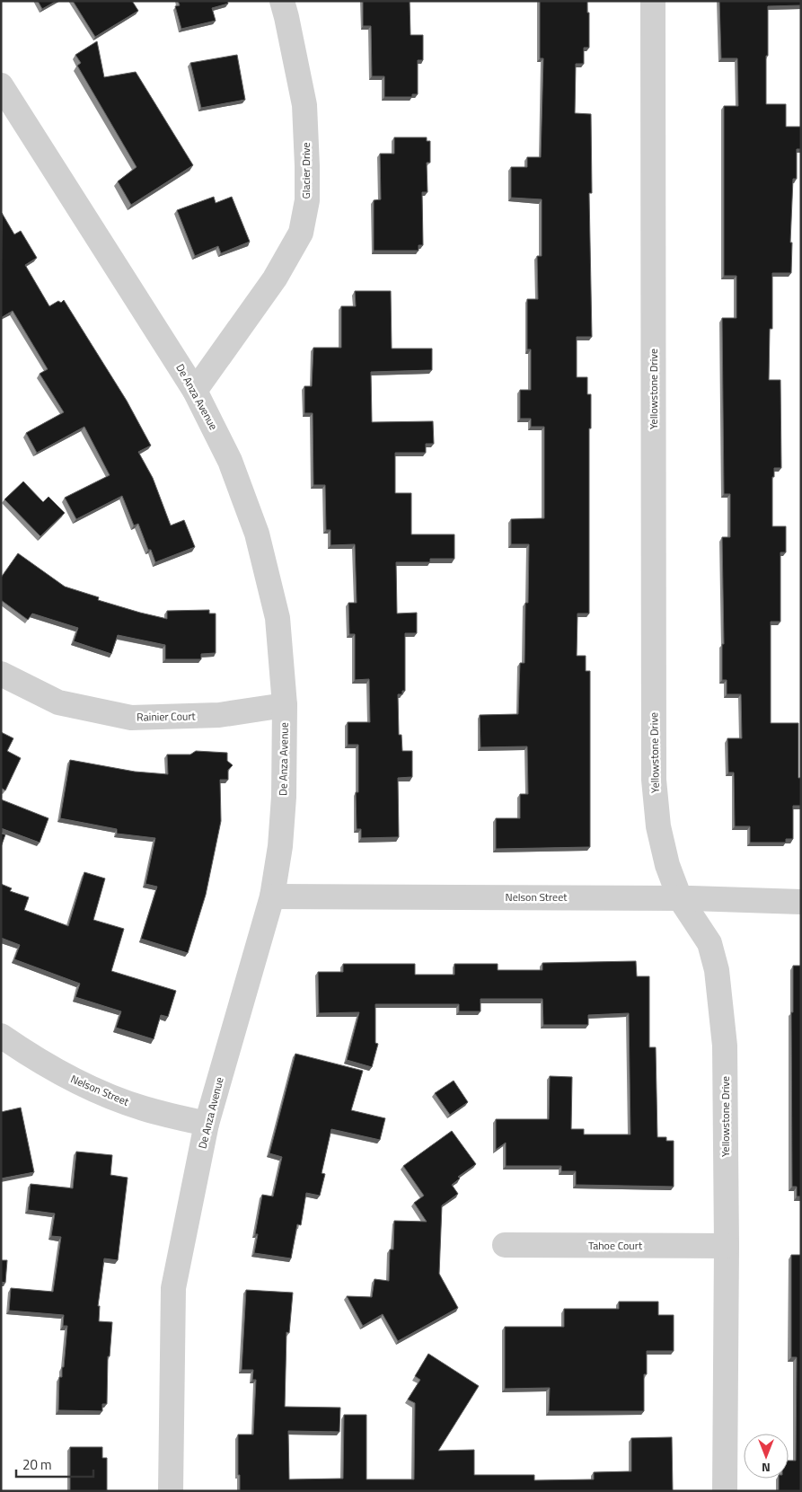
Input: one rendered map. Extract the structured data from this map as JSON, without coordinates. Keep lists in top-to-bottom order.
{
  "streets": {
    "street": [
      "Glacier Drive",
      "Yellowstone Drive",
      "De Anza Avenue",
      "Rainier Court",
      "Nelson Street",
      "Tahoe Court"
    ]
  },
  "crossings": [
    ["Glacier Drive", "De Anza Avenue"],
    ["Yellowstone Drive", "Nelson Street"],
    ["Yellowstone Drive", "Tahoe Court"],
    ["De Anza Avenue", "Rainier Court"],
    ["De Anza Avenue", "Nelson Street"]
  ],
  "scale_bar": "20 m",
  "north": "bottom"
}
